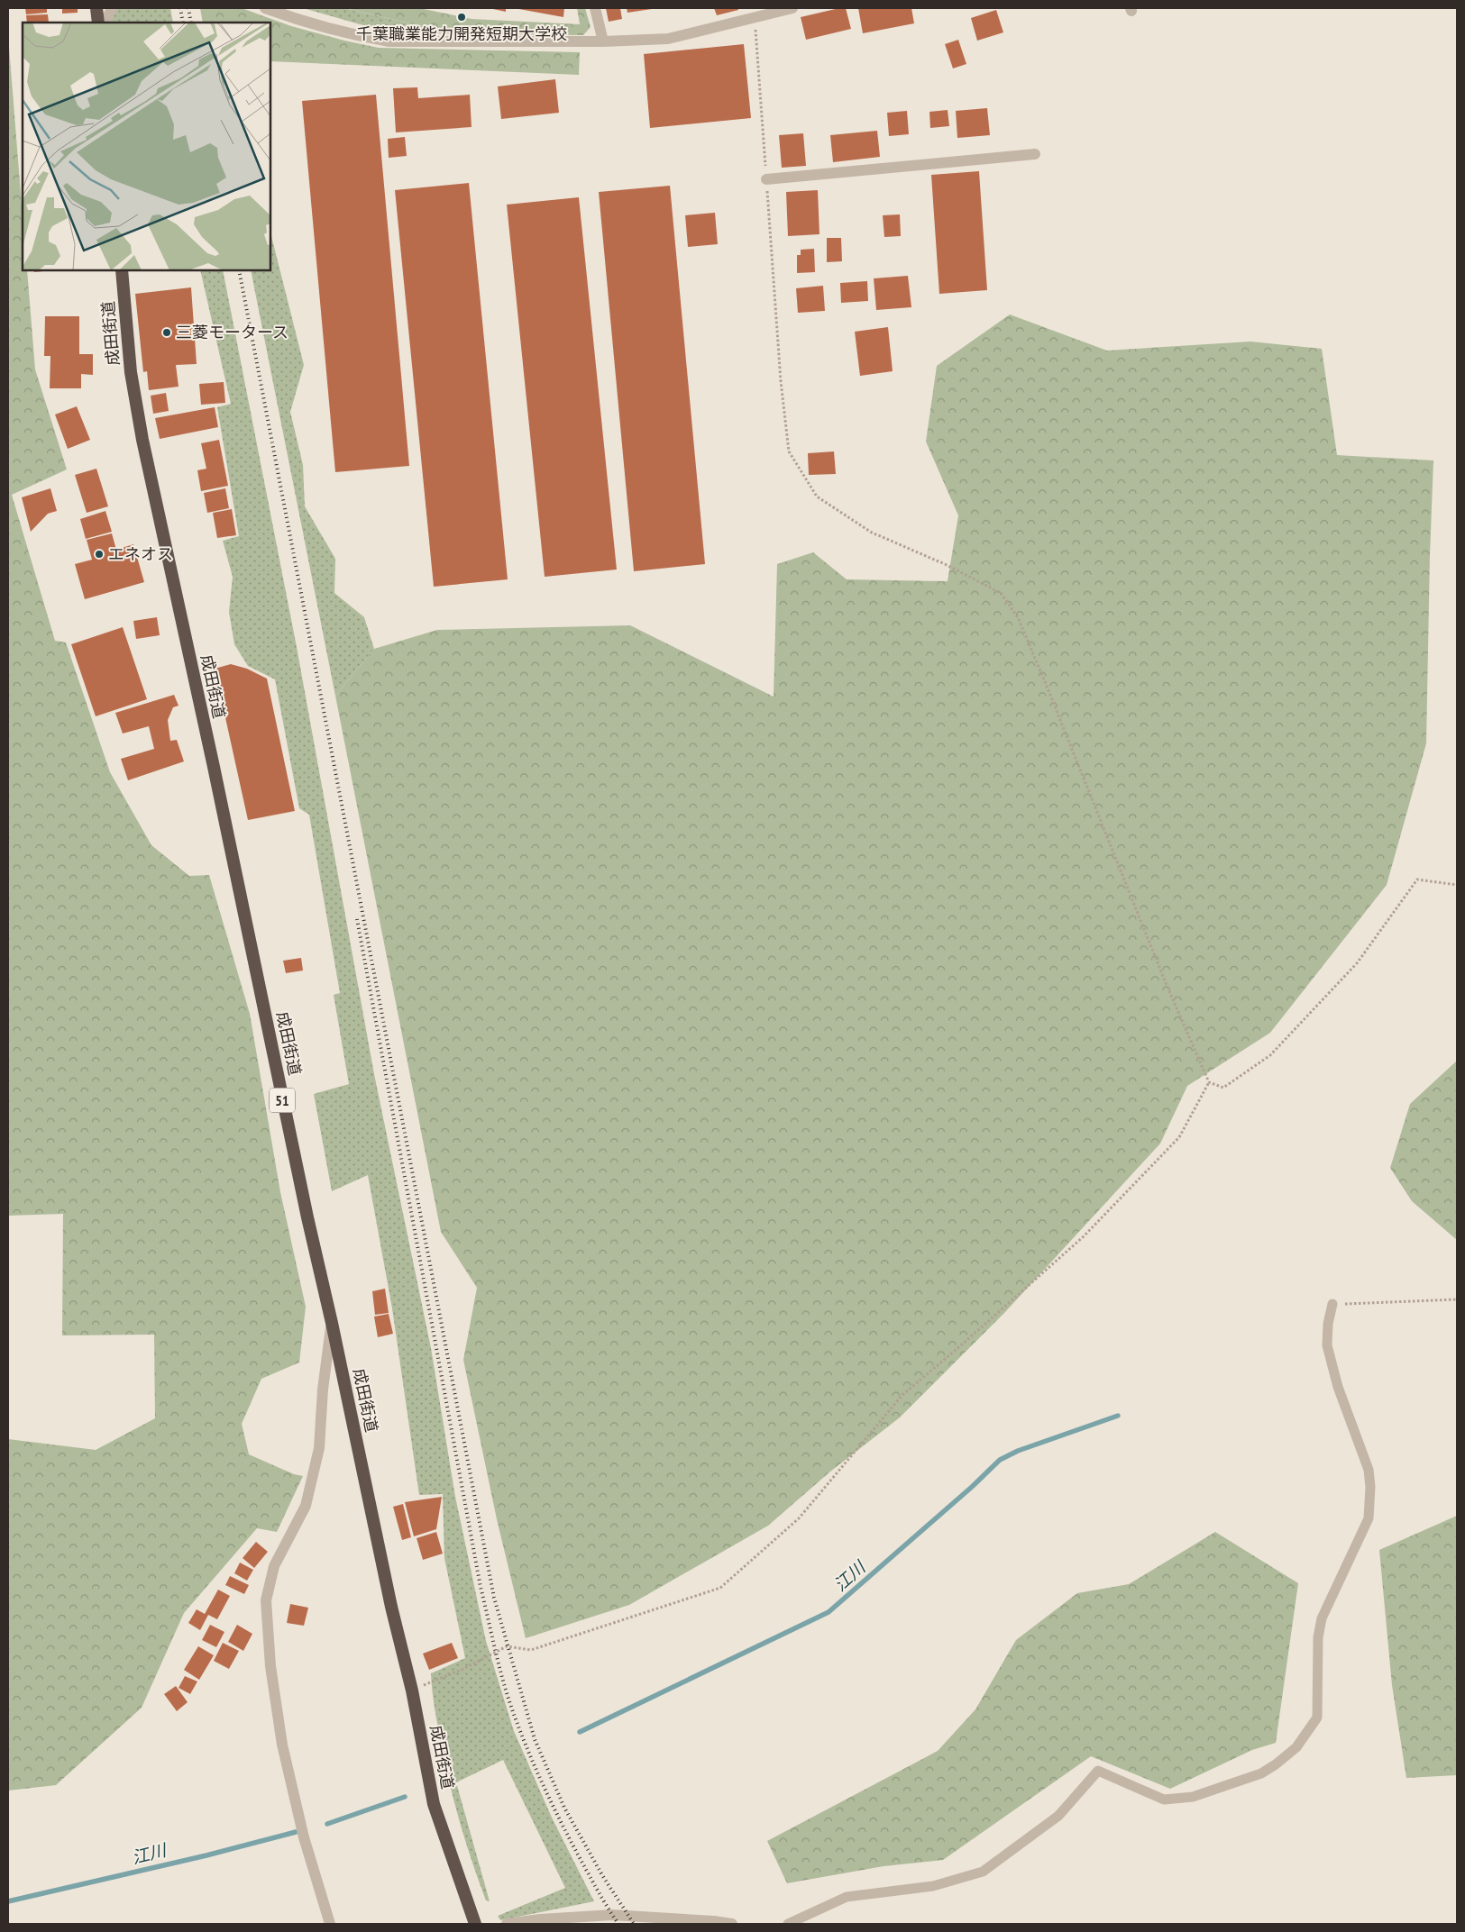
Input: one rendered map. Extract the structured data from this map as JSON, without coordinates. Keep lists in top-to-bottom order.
{
  "streets": {
    "highway": ["成田街道", "51"]
  },
  "water": ["江川"],
  "places": ["千葉職業能力開発短期大学校", "三菱モータース", "エネオス"]
}
